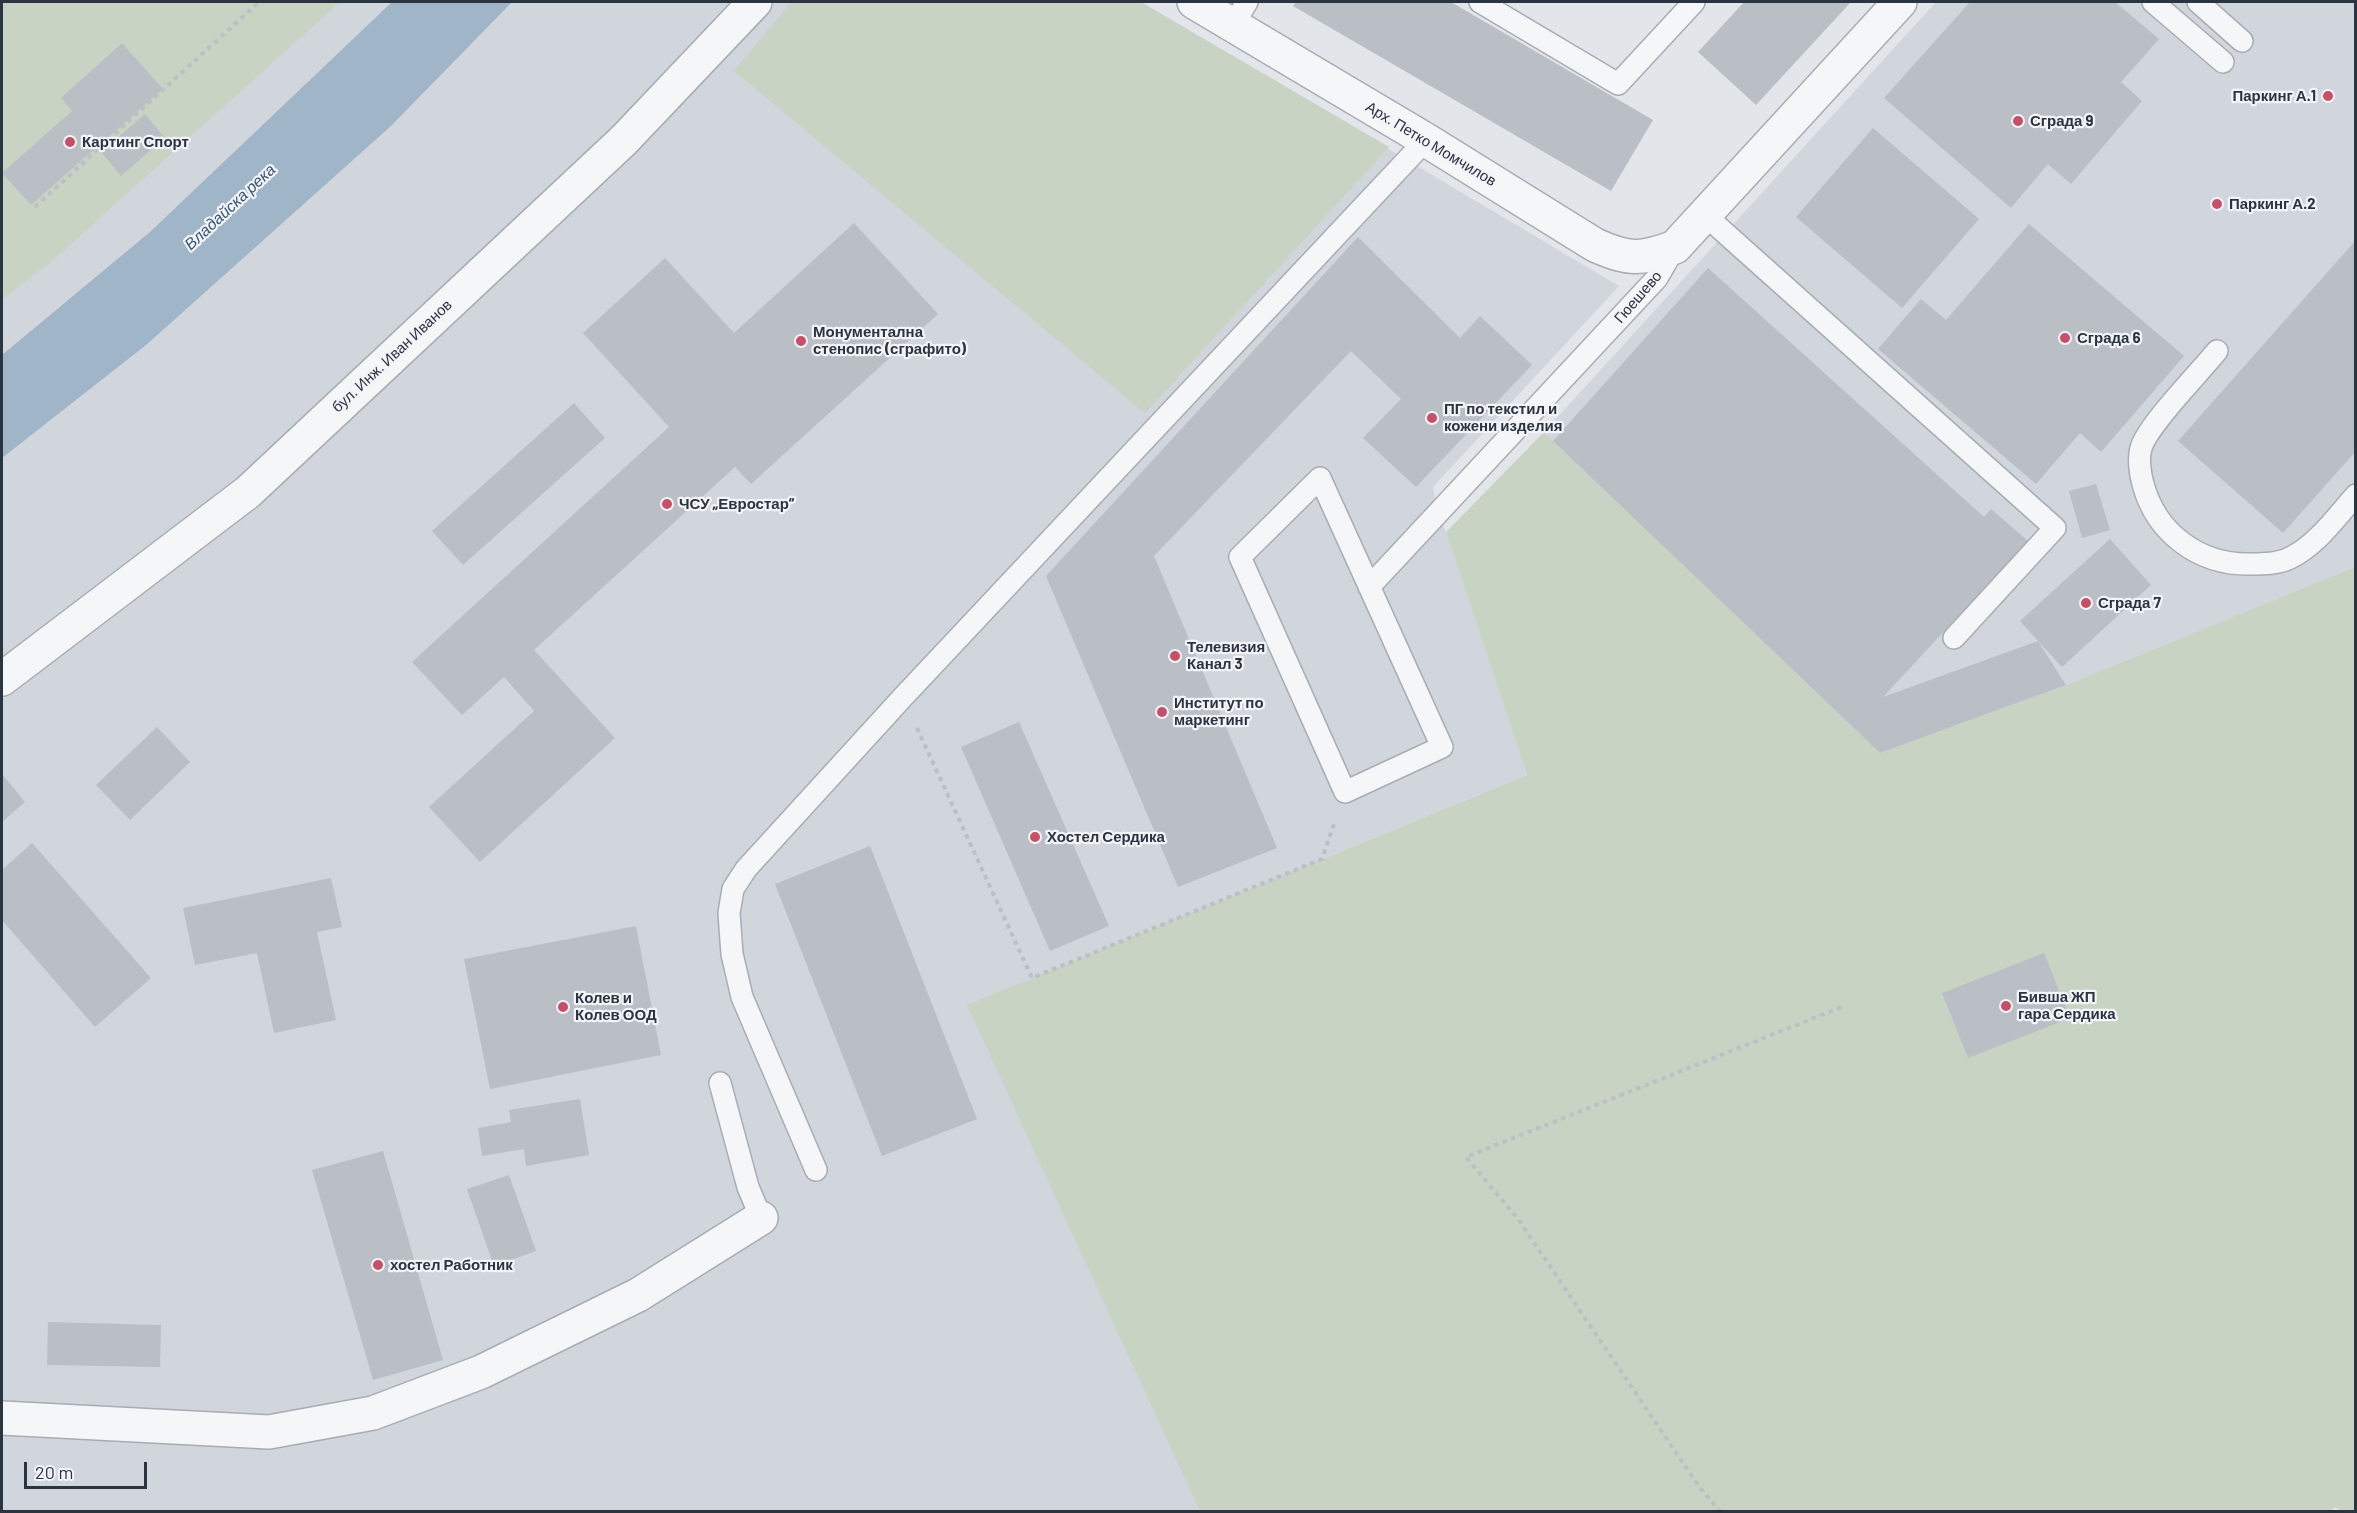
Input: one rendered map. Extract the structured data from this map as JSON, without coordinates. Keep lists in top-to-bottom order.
{
  "streets": {
    "street": ["Арх. Петко Момчилов", "Гюешево", "бул. Инж. Иван Иванов"]
  },
  "crossings": [
    ["Арх. Петко Момчилов", "Гюешево"]
  ],
  "water": ["Владайска река"],
  "places": [
    "Паркинг А.1",
    "Сграда 9",
    "Картинг Спорт",
    "Паркинг А.2",
    "Сграда 6",
    "Монументална стенопис (сграфито)",
    "ПГ по текстил и кожени изделия",
    "ЧСУ „Евростар“",
    "Сграда 7",
    "Телевизия Канал 3",
    "Институт по маркетинг",
    "Хостел Сердика",
    "Бивша ЖП гара Сердика",
    "Колев и Колев ООД",
    "хостел Работник"
  ],
  "scale_bar": "20 m"
}
